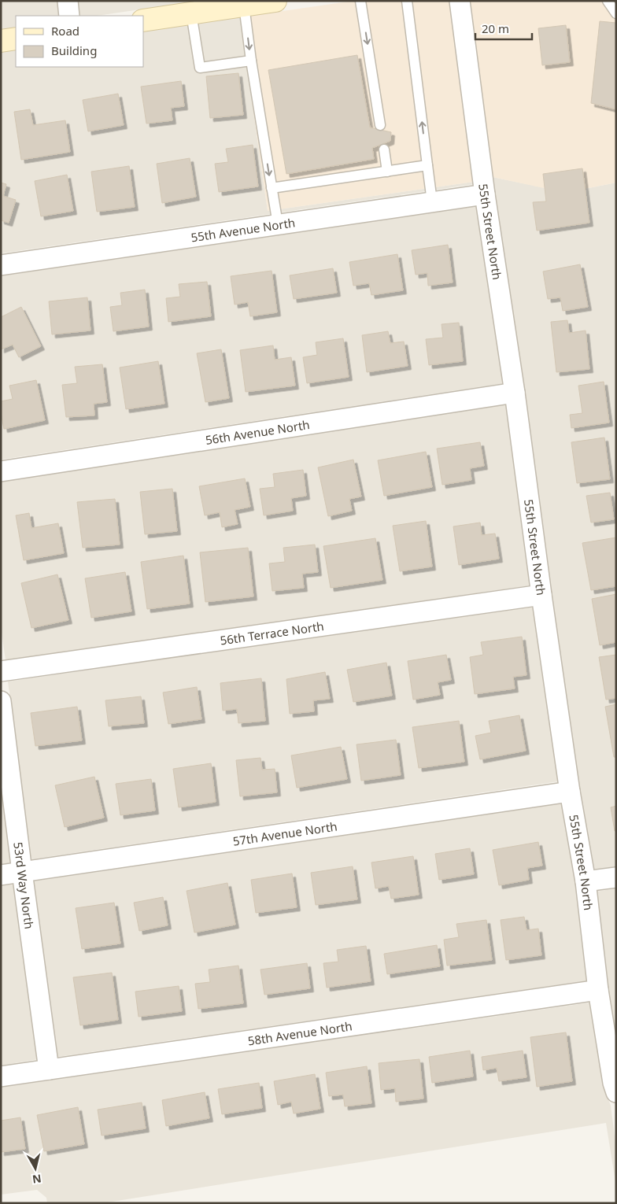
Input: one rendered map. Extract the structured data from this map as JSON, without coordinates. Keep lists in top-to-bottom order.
{
  "streets": {
    "street": [
      "55th Avenue North",
      "55th Street North",
      "56th Avenue North",
      "56th Terrace North",
      "57th Avenue North",
      "53rd Way North",
      "58th Avenue North"
    ]
  },
  "crossings": [
    ["55th Avenue North", "55th Street North"],
    ["55th Street North", "56th Avenue North"],
    ["55th Street North", "56th Terrace North"],
    ["55th Street North", "57th Avenue North"],
    ["55th Street North", "58th Avenue North"],
    ["57th Avenue North", "53rd Way North"],
    ["53rd Way North", "58th Avenue North"]
  ],
  "legend": ["Road", "Building"],
  "scale_bar": "20 m",
  "north": "bottom"
}
